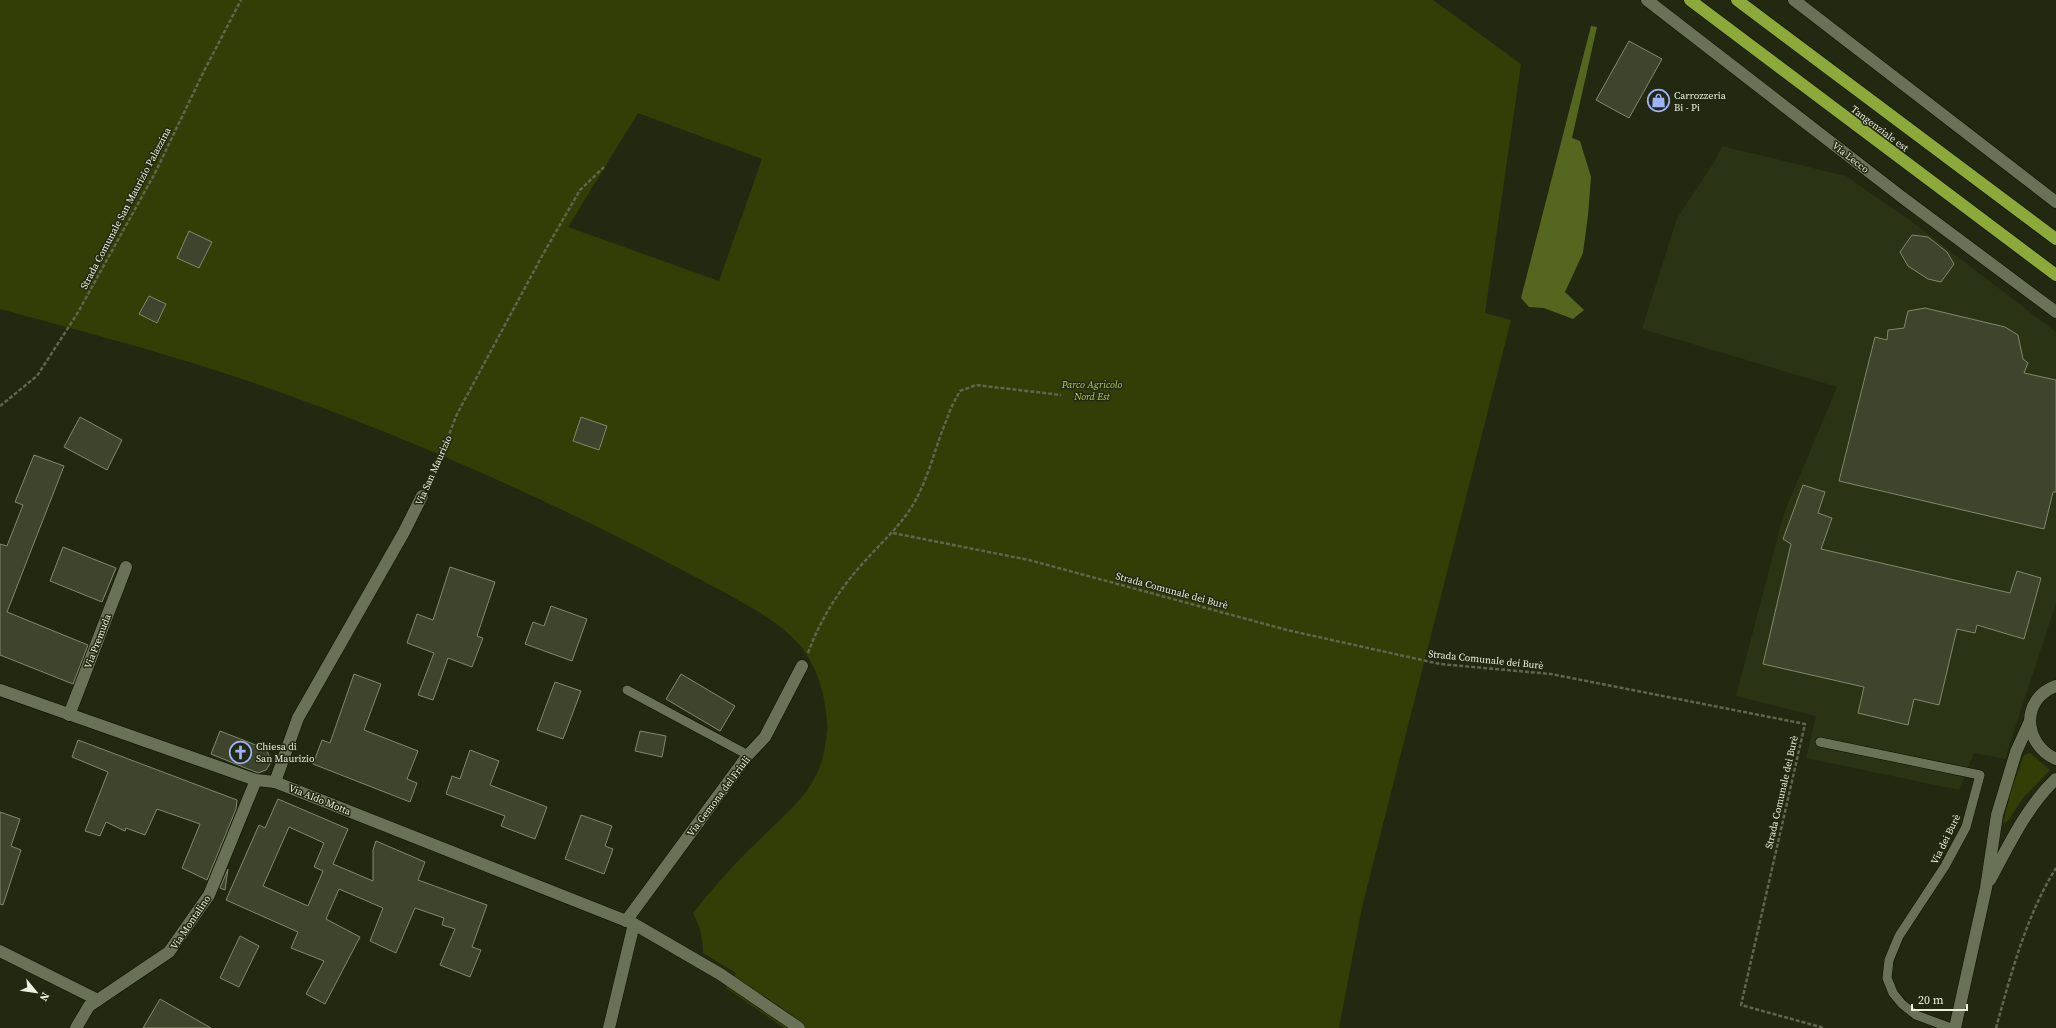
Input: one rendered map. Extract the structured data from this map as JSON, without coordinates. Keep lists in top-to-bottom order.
{
  "streets": {
    "highway": ["Tangenziale est"],
    "street": [
      "Via Lecco",
      "Via San Maurizio",
      "Via Premuda",
      "Via Gemona del Friuli",
      "Via Aldo Motta",
      "Via Montalino"
    ],
    "lane": ["Via dei Burè"],
    "path": ["Strada Comunale San Maurizio Palazzina", "Strada Comunale dei Burè"]
  },
  "crossings": [
    ["Via San Maurizio", "Via Aldo Motta"],
    ["Via Premuda", "Via Aldo Motta"],
    ["Via Gemona del Friuli", "Via Aldo Motta"],
    ["Via Aldo Motta", "Via Montalino"]
  ],
  "parks": ["Parco Agricolo Nord Est"],
  "places": {
    "shop": ["Carrozzeria Bi - Pi"],
    "church": ["Chiesa di San Maurizio"]
  },
  "scale_bar": "20 m",
  "north": "bottom right"
}
